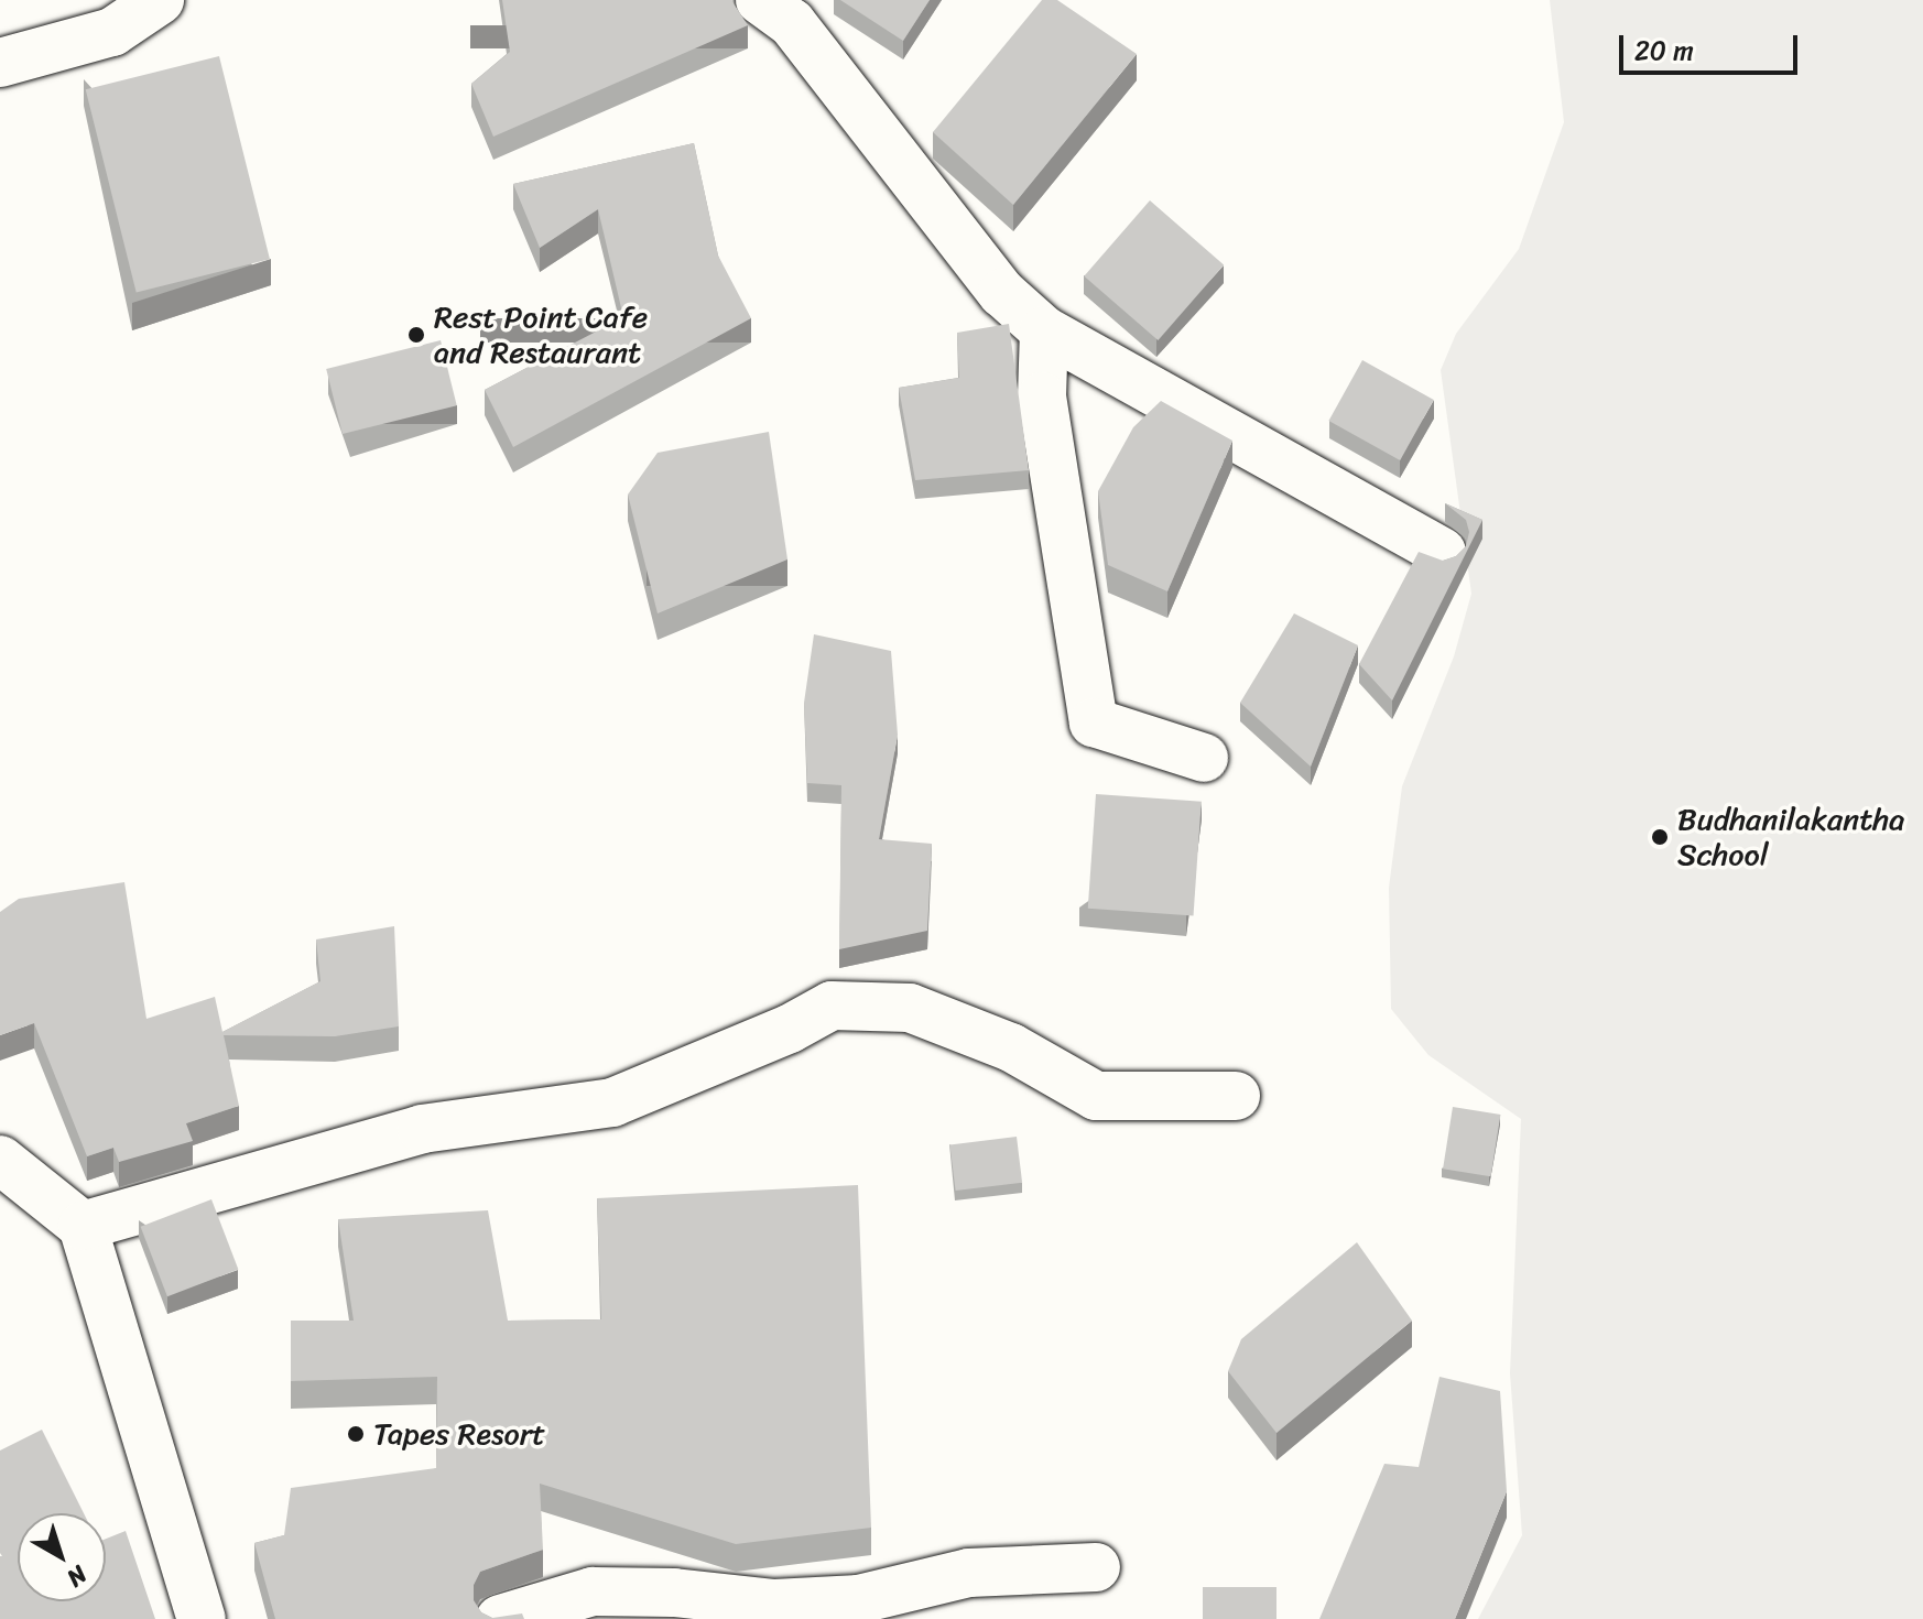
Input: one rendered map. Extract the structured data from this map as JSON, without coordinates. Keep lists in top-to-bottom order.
{
  "places": ["Rest Point Cafe and Restaurant", "Budhanilakantha School", "Tapes Resort"],
  "scale_bar": "20 m",
  "north": "bottom right"
}
